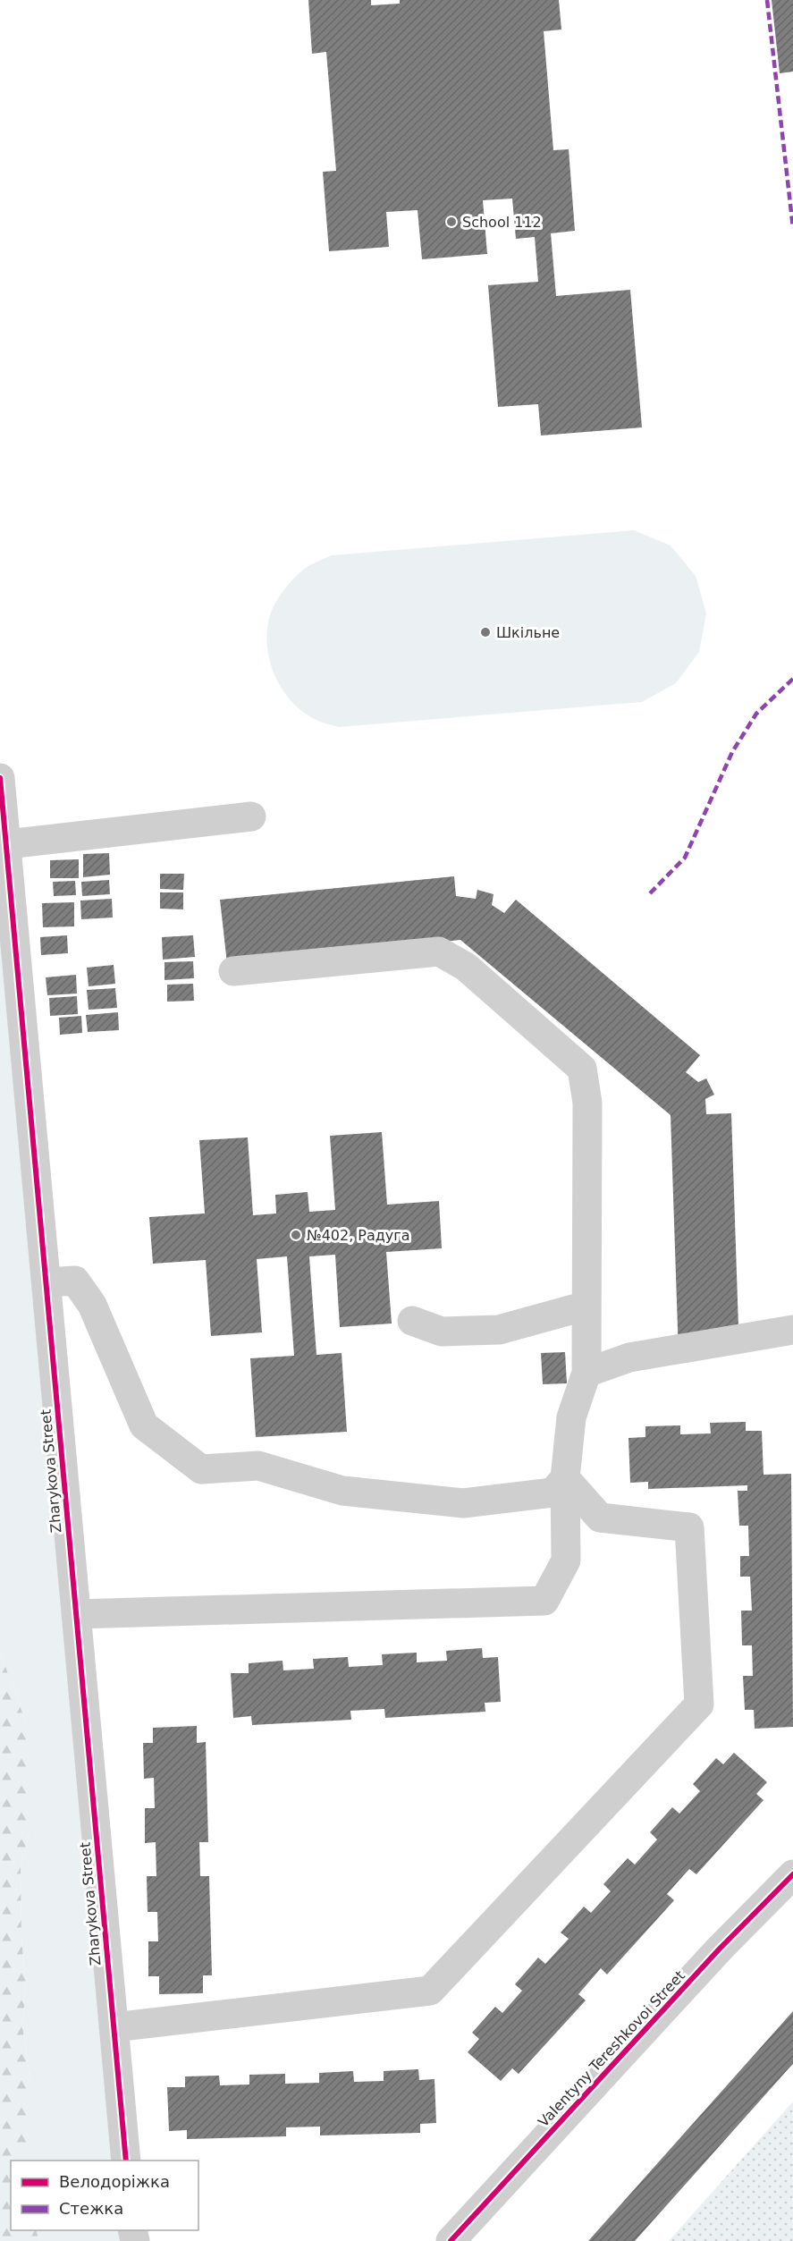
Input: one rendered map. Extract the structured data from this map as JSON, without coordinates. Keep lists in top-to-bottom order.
{
  "streets": {
    "street": ["Zharykova Street", "Valentyny Tereshkovoi Street"]
  },
  "places": ["School 112", "Шкільне", "№402, Радуга"],
  "legend": ["Велодоріжка", "Стежка"]
}
